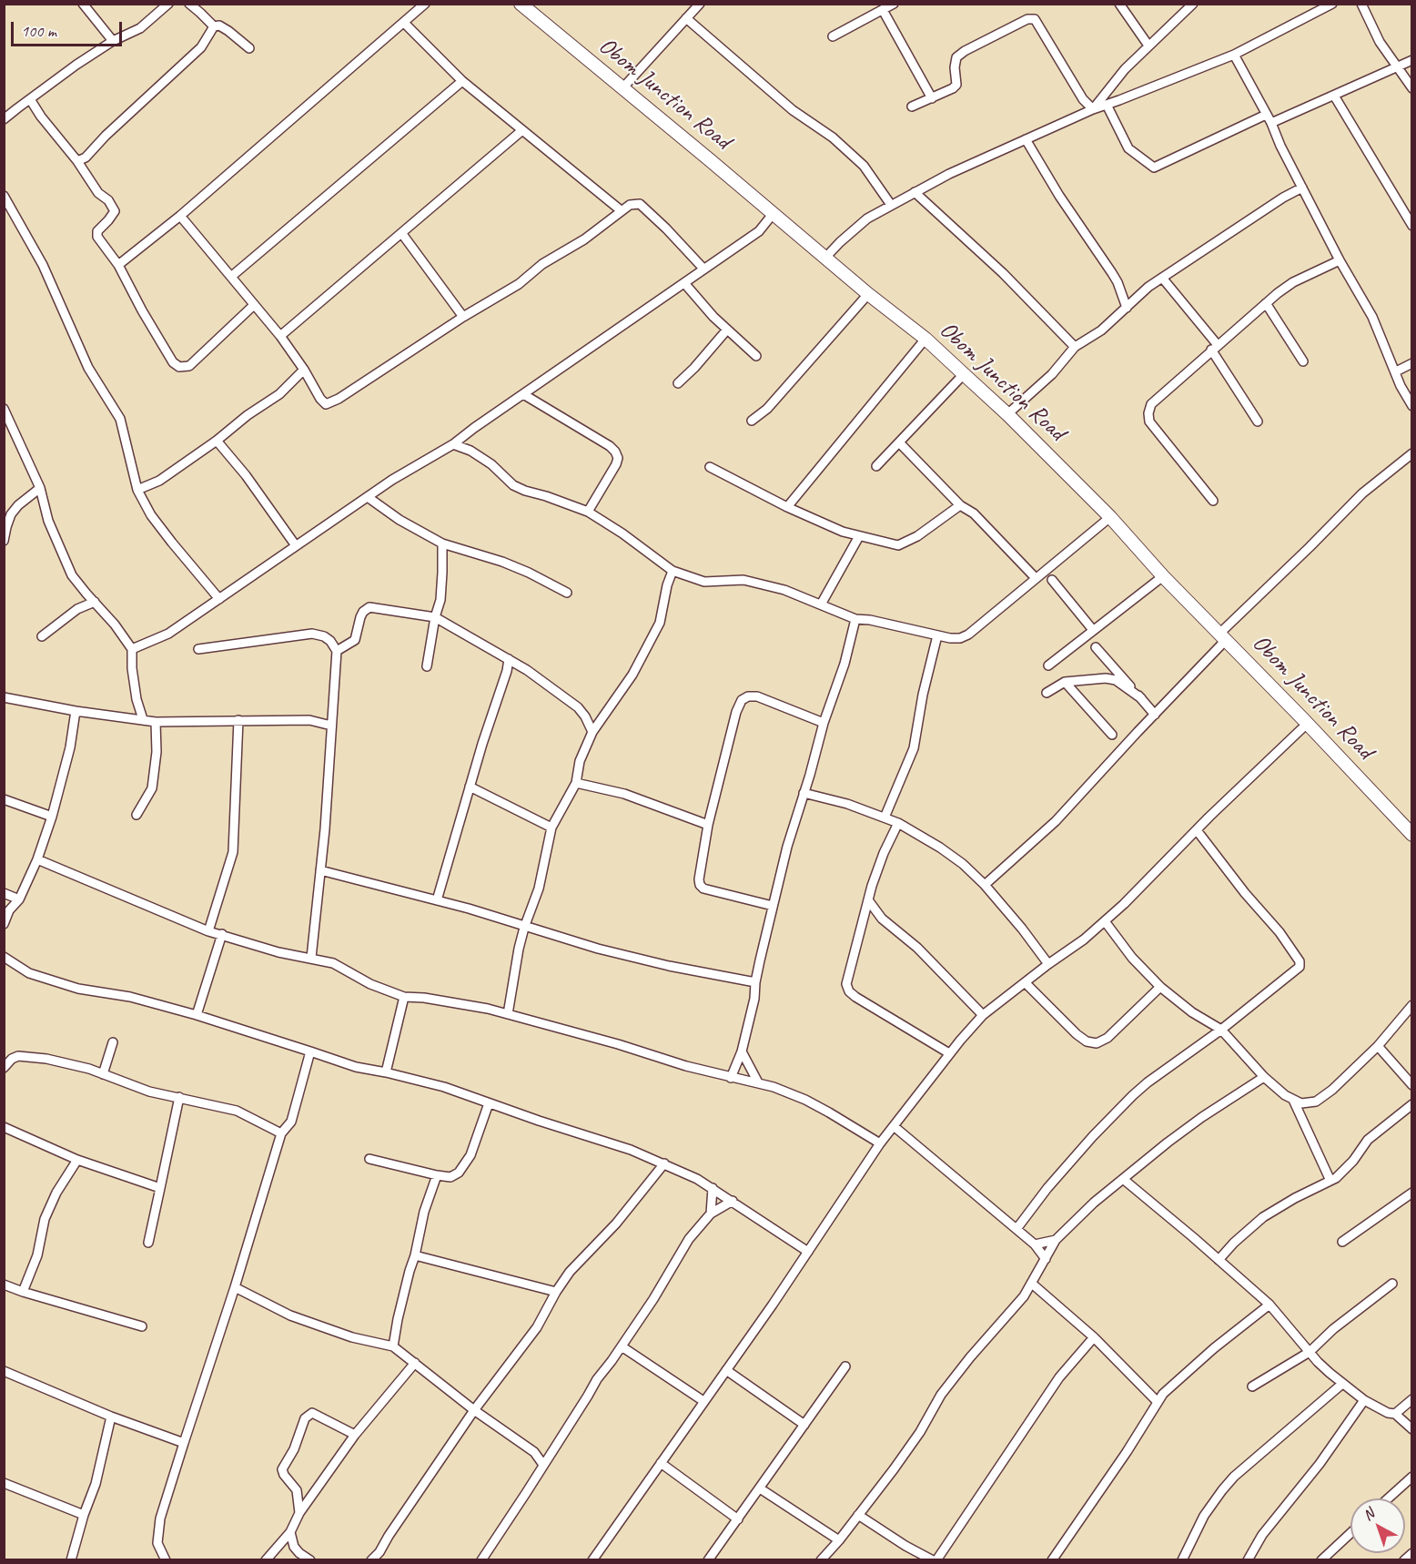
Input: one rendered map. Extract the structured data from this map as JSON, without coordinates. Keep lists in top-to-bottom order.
{
  "streets": {
    "main road": ["Obom Junction Road"]
  },
  "scale_bar": "100 m",
  "north": "top left"
}
